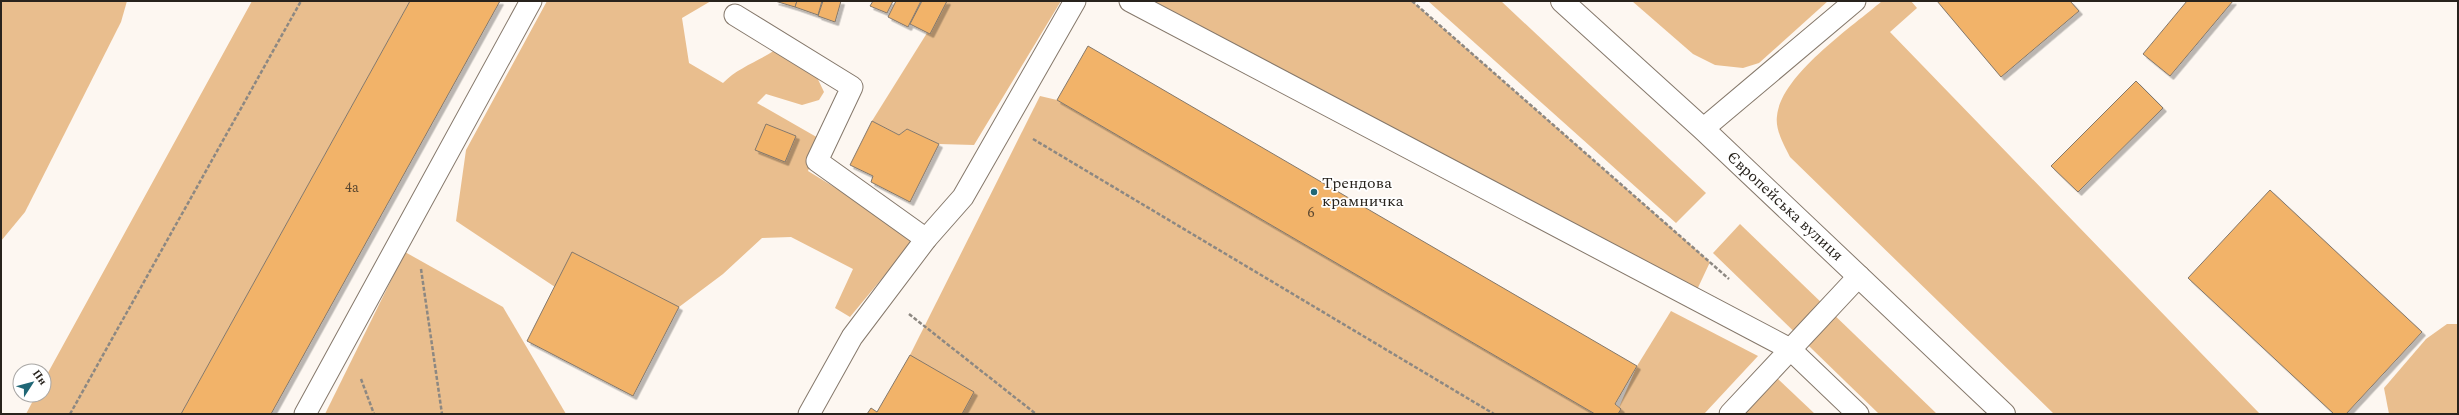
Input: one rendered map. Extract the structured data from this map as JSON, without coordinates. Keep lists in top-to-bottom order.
{
  "streets": {
    "main road": ["Європейська вулиця"]
  },
  "places": ["Трендова крамничка"],
  "house_numbers": ["4а", "6"],
  "north": "top right"
}
